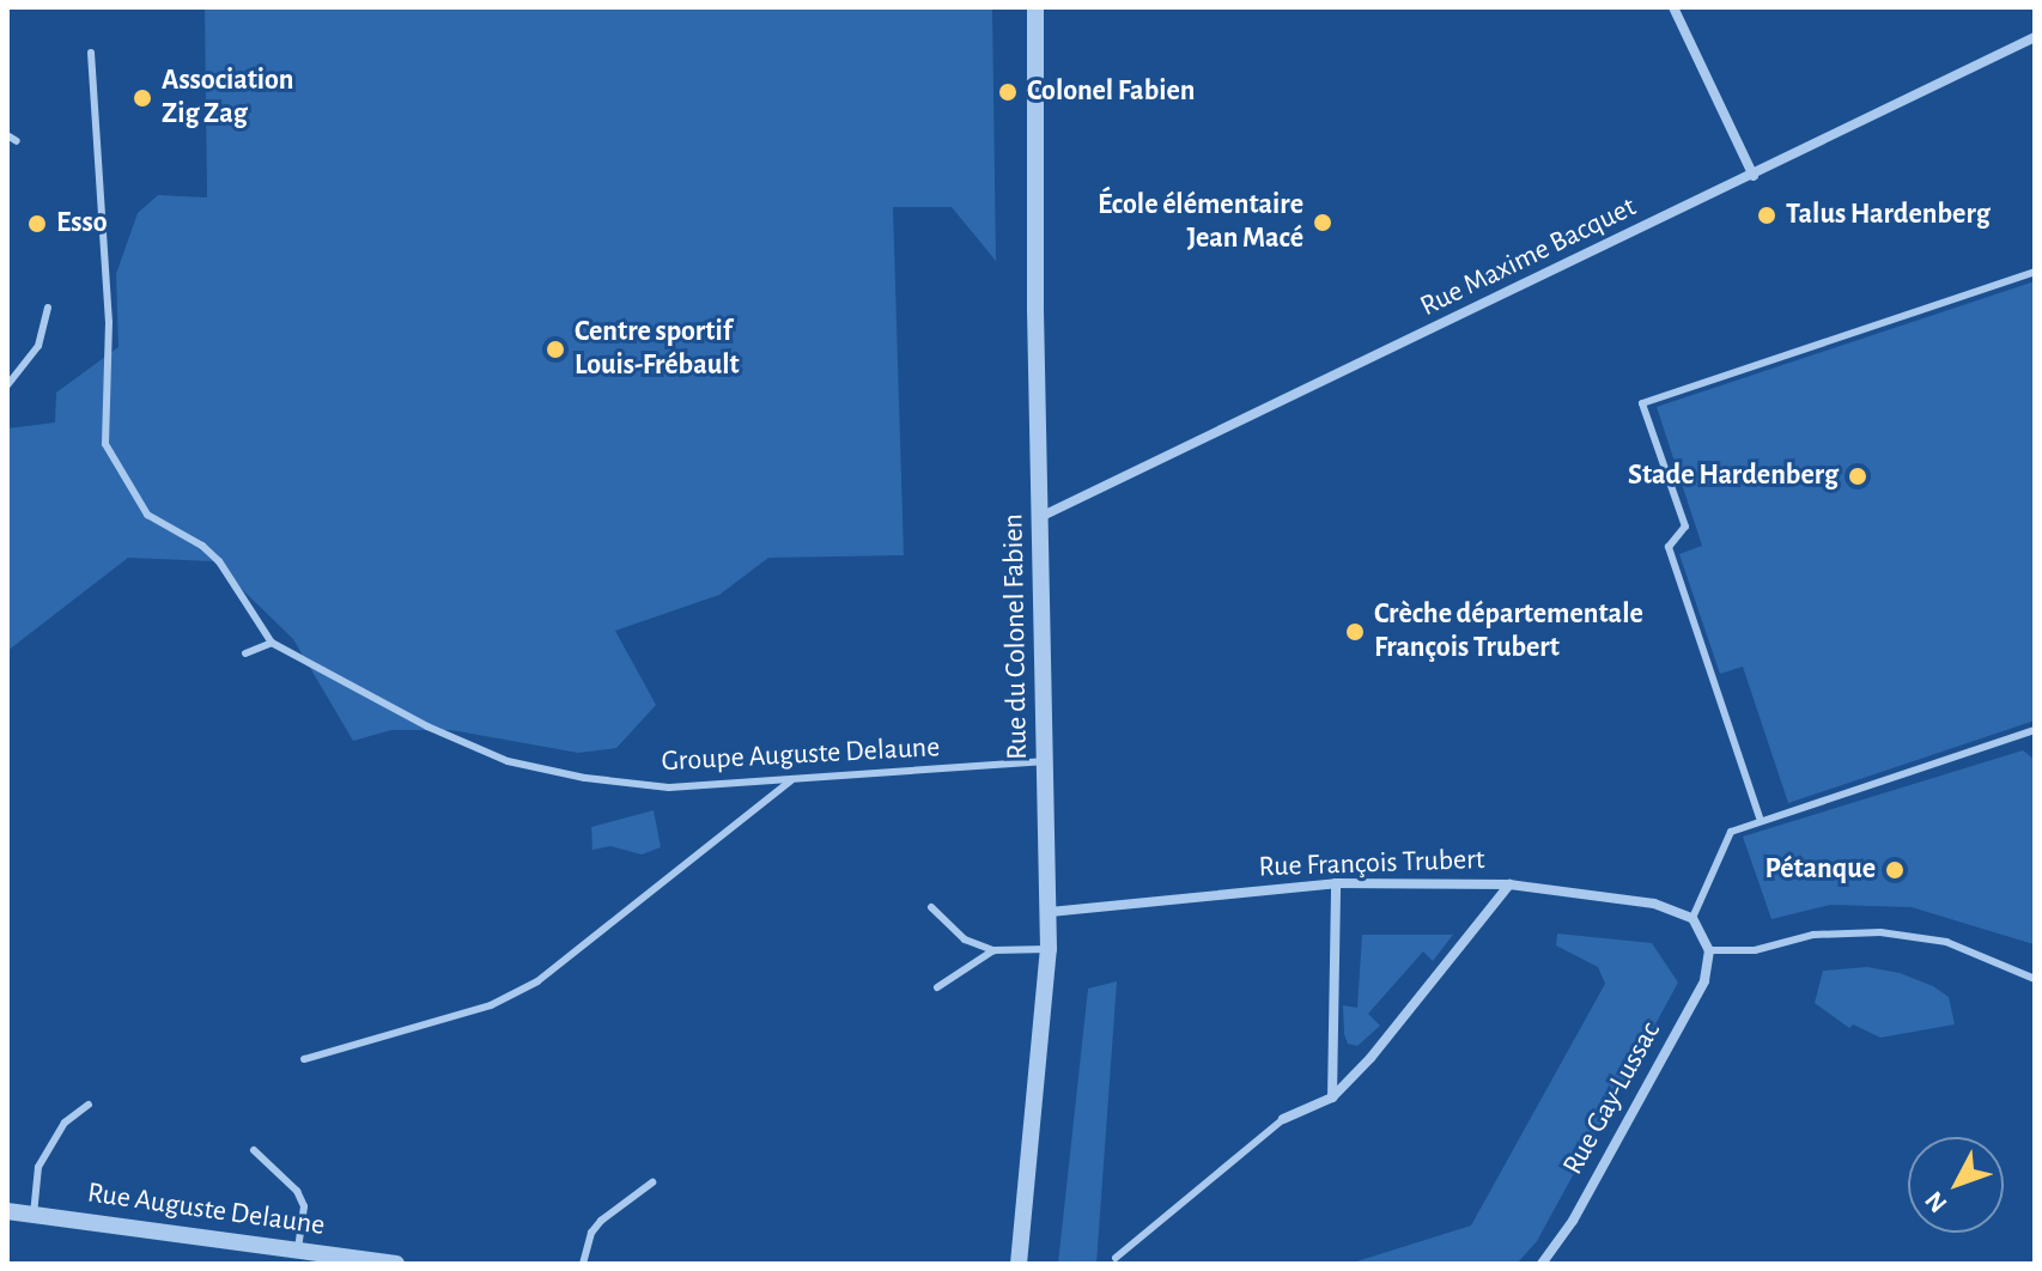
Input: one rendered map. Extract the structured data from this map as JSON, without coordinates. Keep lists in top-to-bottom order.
{
  "streets": {
    "street": [
      "Rue Maxime Bacquet",
      "Rue du Colonel Fabien",
      "Rue François Trubert",
      "Rue Gay-Lussac",
      "Rue Auguste Delaune"
    ],
    "lane": ["Groupe Auguste Delaune"]
  },
  "crossings": [
    ["Rue Maxime Bacquet", "Rue du Colonel Fabien"],
    ["Rue du Colonel Fabien", "Groupe Auguste Delaune"],
    ["Rue du Colonel Fabien", "Rue François Trubert"]
  ],
  "places": [
    "Colonel Fabien",
    "Association Zig Zag",
    "Talus Hardenberg",
    "École élémentaire Jean Macé",
    "Esso",
    "Centre sportif Louis-Frébault",
    "Stade Hardenberg",
    "Crèche départementale François Trubert",
    "Pétanque"
  ],
  "north": "bottom left"
}
